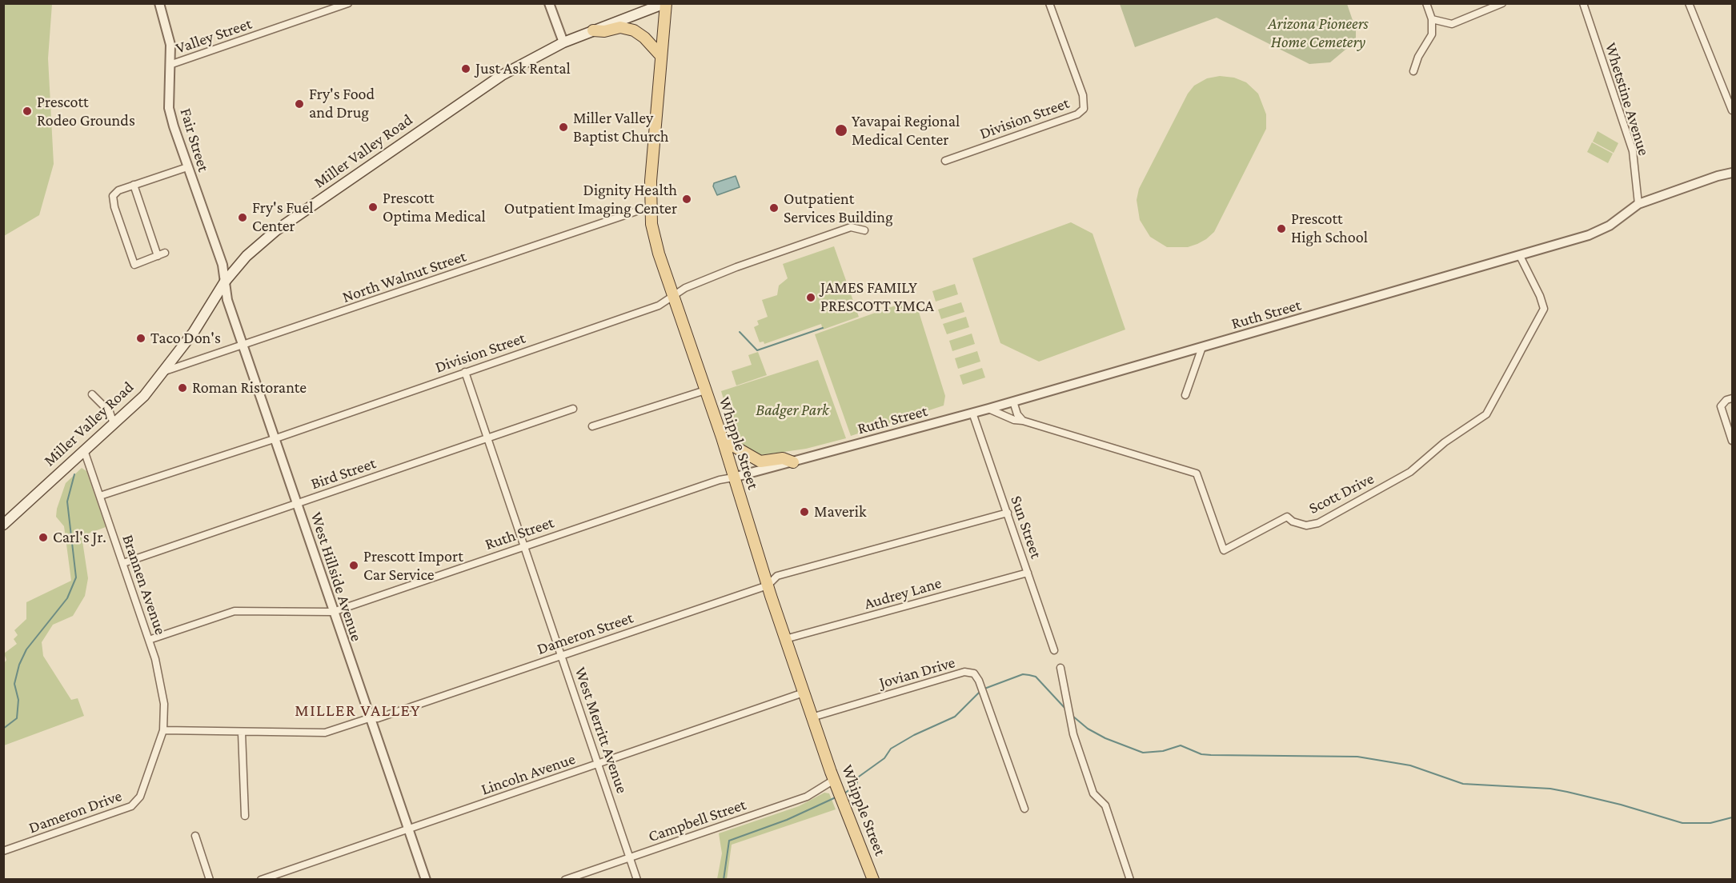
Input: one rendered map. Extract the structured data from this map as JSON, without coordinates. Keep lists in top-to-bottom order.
{
  "streets": {
    "main road": ["Miller Valley Road", "Whipple Street"],
    "street": [
      "Valley Street",
      "Whetstine Avenue",
      "Division Street",
      "Fair Street",
      "North Walnut Street",
      "Ruth Street",
      "Bird Street",
      "Scott Drive",
      "Sun Street",
      "West Hillside Avenue",
      "Brannen Avenue",
      "Audrey Lane",
      "Dameron Street",
      "Jovian Drive",
      "West Merritt Avenue",
      "Lincoln Avenue",
      "Dameron Drive",
      "Campbell Street"
    ]
  },
  "crossings": [
    ["Valley Street", "Fair Street"],
    ["Whetstine Avenue", "Ruth Street"],
    ["Division Street", "Whipple Street"],
    ["Division Street", "West Hillside Avenue"],
    ["Division Street", "Brannen Avenue"],
    ["Division Street", "West Merritt Avenue"],
    ["Fair Street", "Miller Valley Road"],
    ["Fair Street", "West Hillside Avenue"],
    ["Miller Valley Road", "North Walnut Street"],
    ["Miller Valley Road", "Whipple Street"],
    ["Miller Valley Road", "West Hillside Avenue"],
    ["Miller Valley Road", "Brannen Avenue"],
    ["North Walnut Street", "Whipple Street"],
    ["North Walnut Street", "West Hillside Avenue"],
    ["Ruth Street", "Whipple Street"],
    ["Ruth Street", "Scott Drive"],
    ["Ruth Street", "Sun Street"],
    ["Ruth Street", "West Hillside Avenue"],
    ["Ruth Street", "Brannen Avenue"],
    ["Ruth Street", "West Merritt Avenue"],
    ["Whipple Street", "Audrey Lane"],
    ["Whipple Street", "Dameron Street"],
    ["Whipple Street", "Jovian Drive"],
    ["Whipple Street", "Lincoln Avenue"],
    ["Whipple Street", "Campbell Street"],
    ["Bird Street", "West Hillside Avenue"],
    ["Bird Street", "Brannen Avenue"],
    ["Bird Street", "West Merritt Avenue"],
    ["Sun Street", "Audrey Lane"],
    ["Sun Street", "Dameron Street"],
    ["West Hillside Avenue", "Dameron Street"],
    ["West Hillside Avenue", "Lincoln Avenue"],
    ["Brannen Avenue", "Dameron Street"],
    ["Brannen Avenue", "Dameron Drive"],
    ["Dameron Street", "West Merritt Avenue"],
    ["Dameron Street", "Dameron Drive"],
    ["West Merritt Avenue", "Lincoln Avenue"],
    ["West Merritt Avenue", "Campbell Street"]
  ],
  "districts": ["MILLER VALLEY"],
  "parks": ["Arizona Pioneers Home Cemetery", "Badger Park"],
  "places": [
    "Just Ask Rental",
    "Fry's Food and Drug",
    "Prescott Rodeo Grounds",
    "Miller Valley Baptist Church",
    "Yavapai Regional Medical Center",
    "Dignity Health Outpatient Imaging Center",
    "Prescott Optima Medical",
    "Outpatient Services Building",
    "Fry's Fuel Center",
    "Prescott High School",
    "JAMES FAMILY PRESCOTT YMCA",
    "Taco Don's",
    "Roman Ristorante",
    "Maverik",
    "Carl's Jr.",
    "Prescott Import Car Service"
  ]
}
